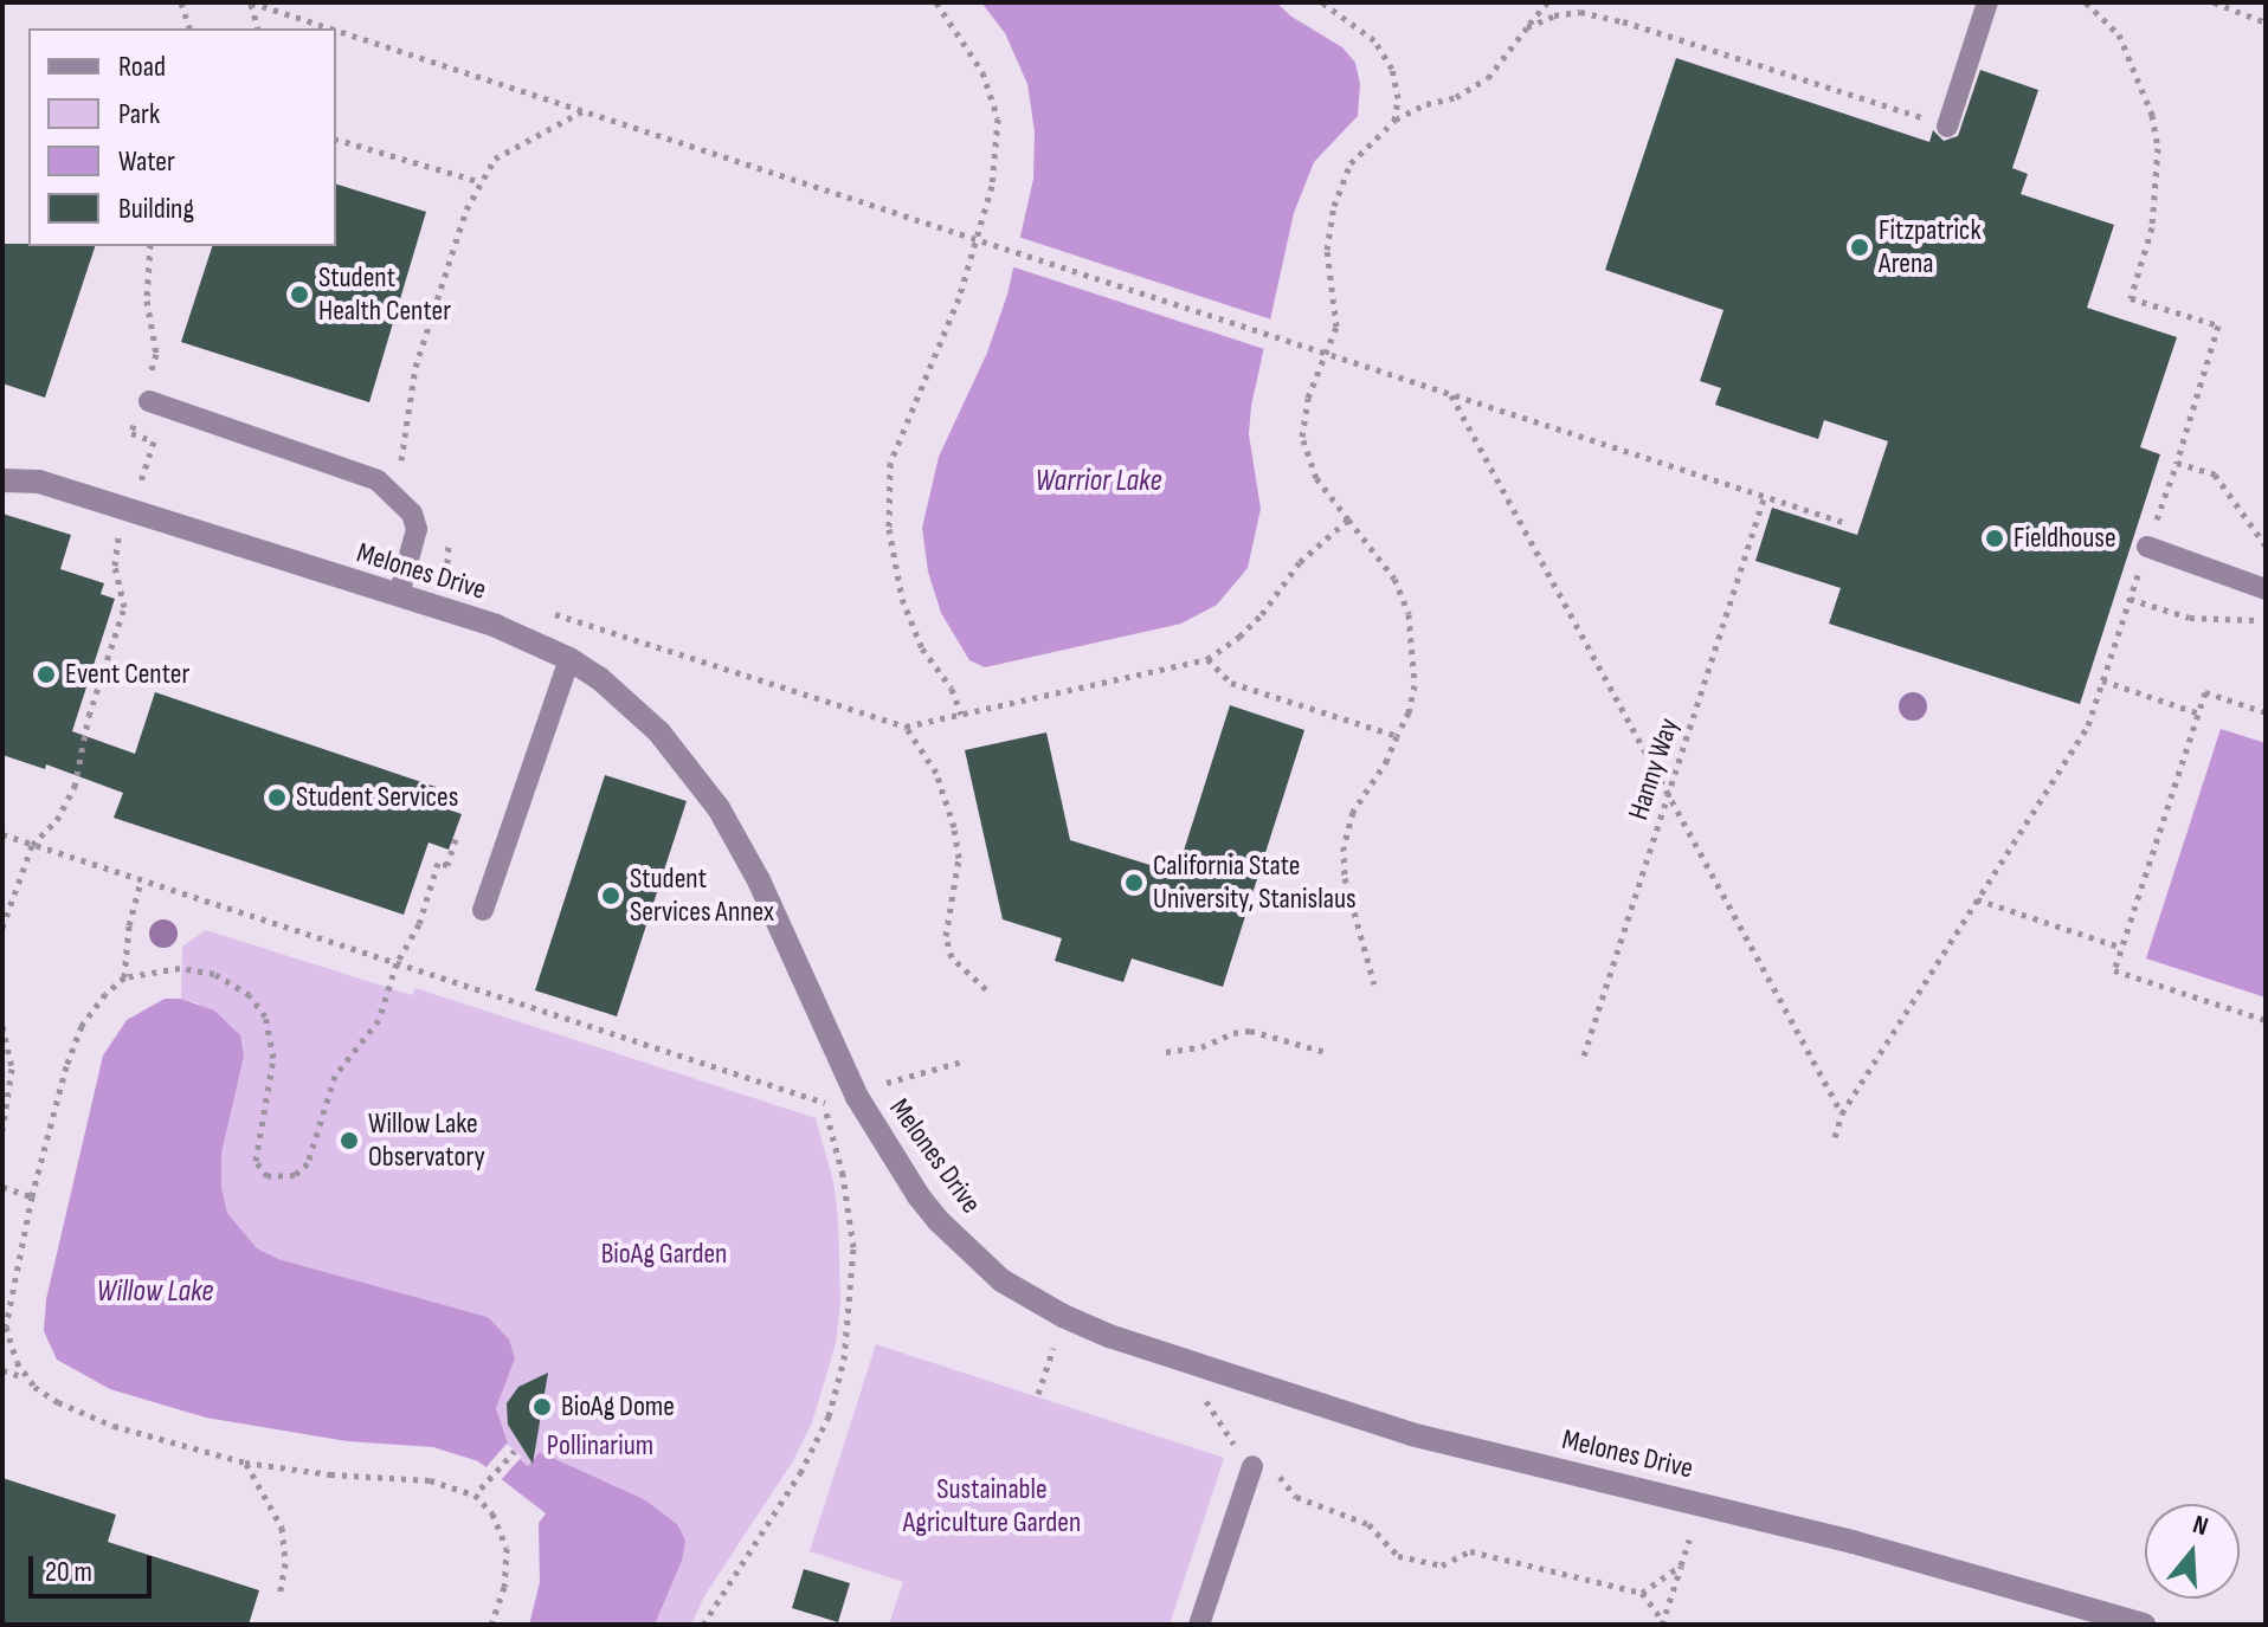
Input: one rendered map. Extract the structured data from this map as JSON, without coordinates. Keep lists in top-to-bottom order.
{
  "streets": {
    "street": ["Melones Drive"],
    "path": ["Hanny Way"]
  },
  "water": ["Warrior Lake", "Willow Lake"],
  "parks": ["BioAg Garden", "Pollinarium", "Sustainable Agriculture Garden"],
  "places": [
    "Fitzpatrick Arena",
    "Student Health Center",
    "Fieldhouse",
    "Event Center",
    "Student Services",
    "California State University, Stanislaus",
    "Student Services Annex",
    "Willow Lake Observatory",
    "BioAg Dome"
  ],
  "legend": [
    "Road",
    "Park",
    "Water",
    "Building"
  ],
  "scale_bar": "20 m",
  "north": "top"
}
